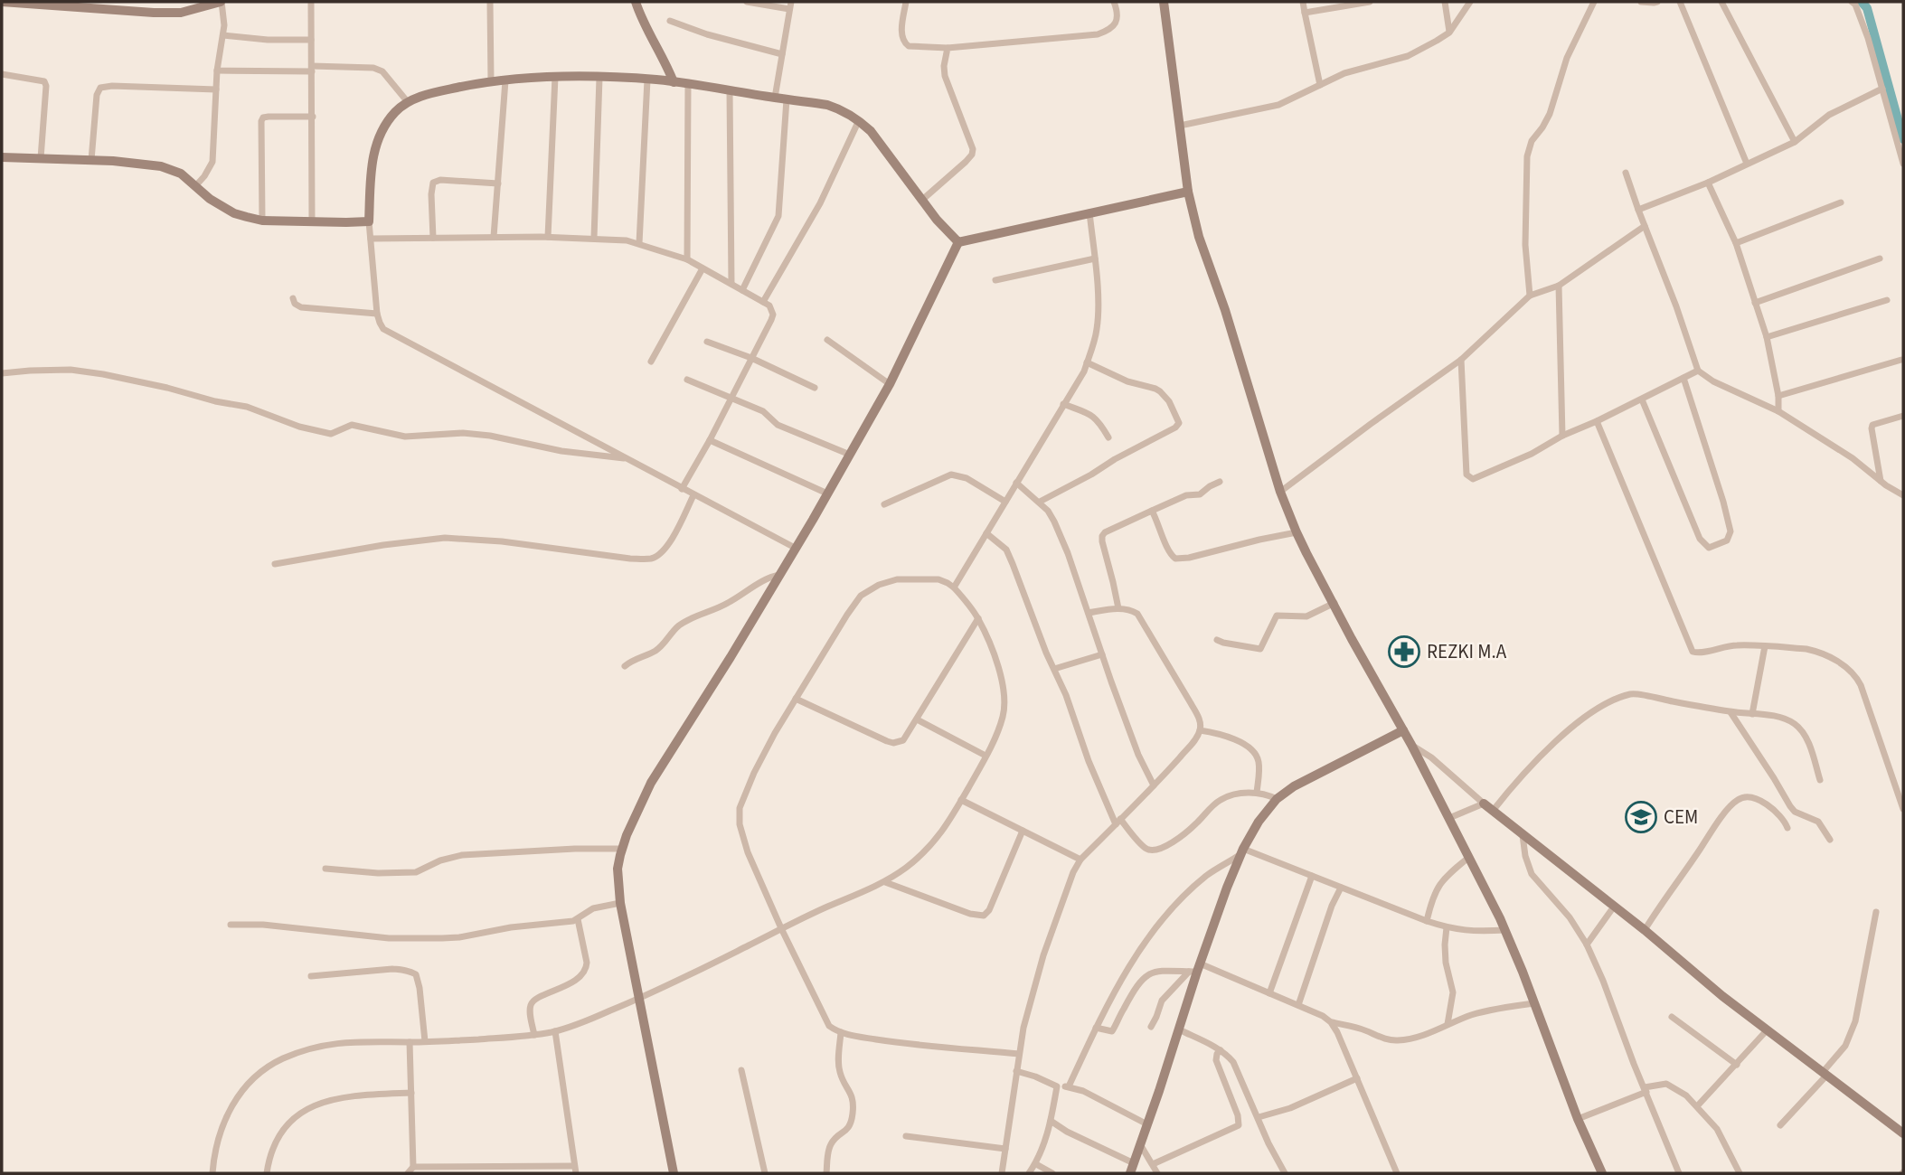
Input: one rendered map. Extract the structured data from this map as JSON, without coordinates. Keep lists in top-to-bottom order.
{
  "places": {
    "pharmacy": ["REZKI M.A"],
    "school or university": ["CEM"]
  }
}
